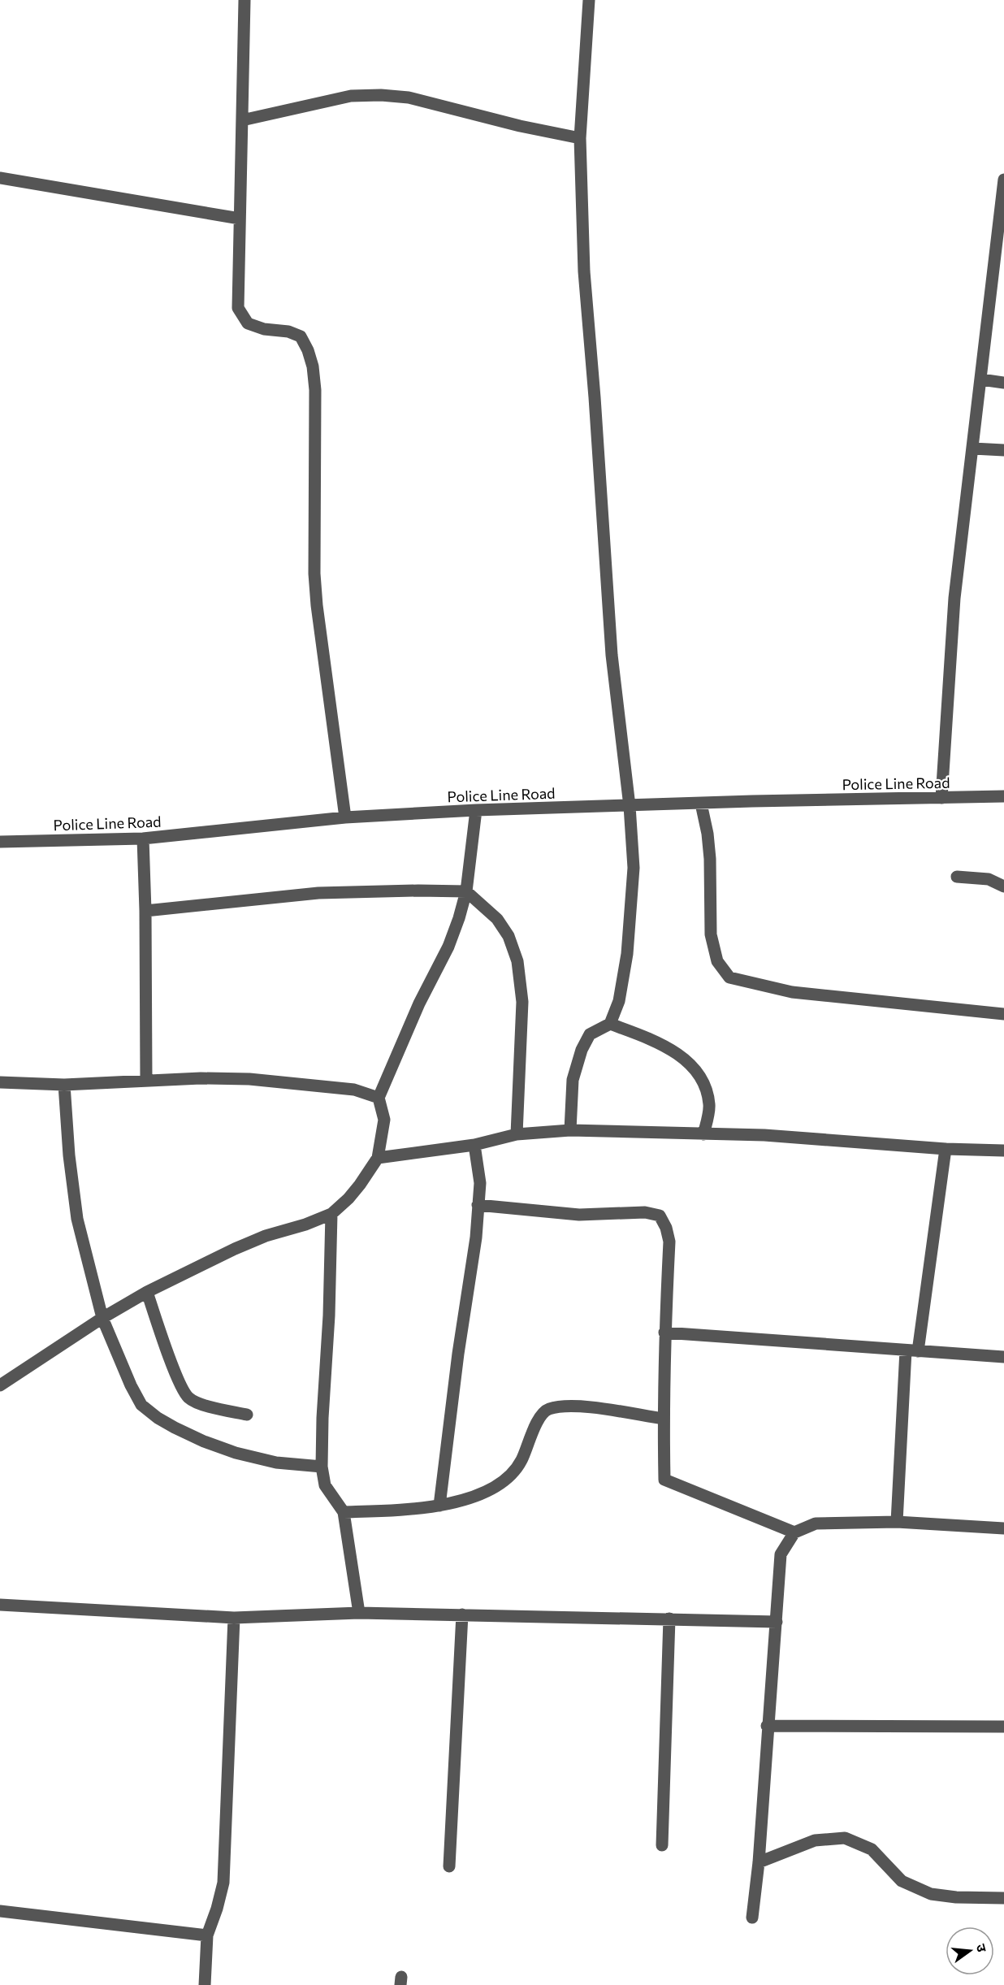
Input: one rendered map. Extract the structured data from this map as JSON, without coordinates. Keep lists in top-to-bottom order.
{
  "streets": {
    "street": ["Police Line Road"]
  },
  "north": "right"
}
